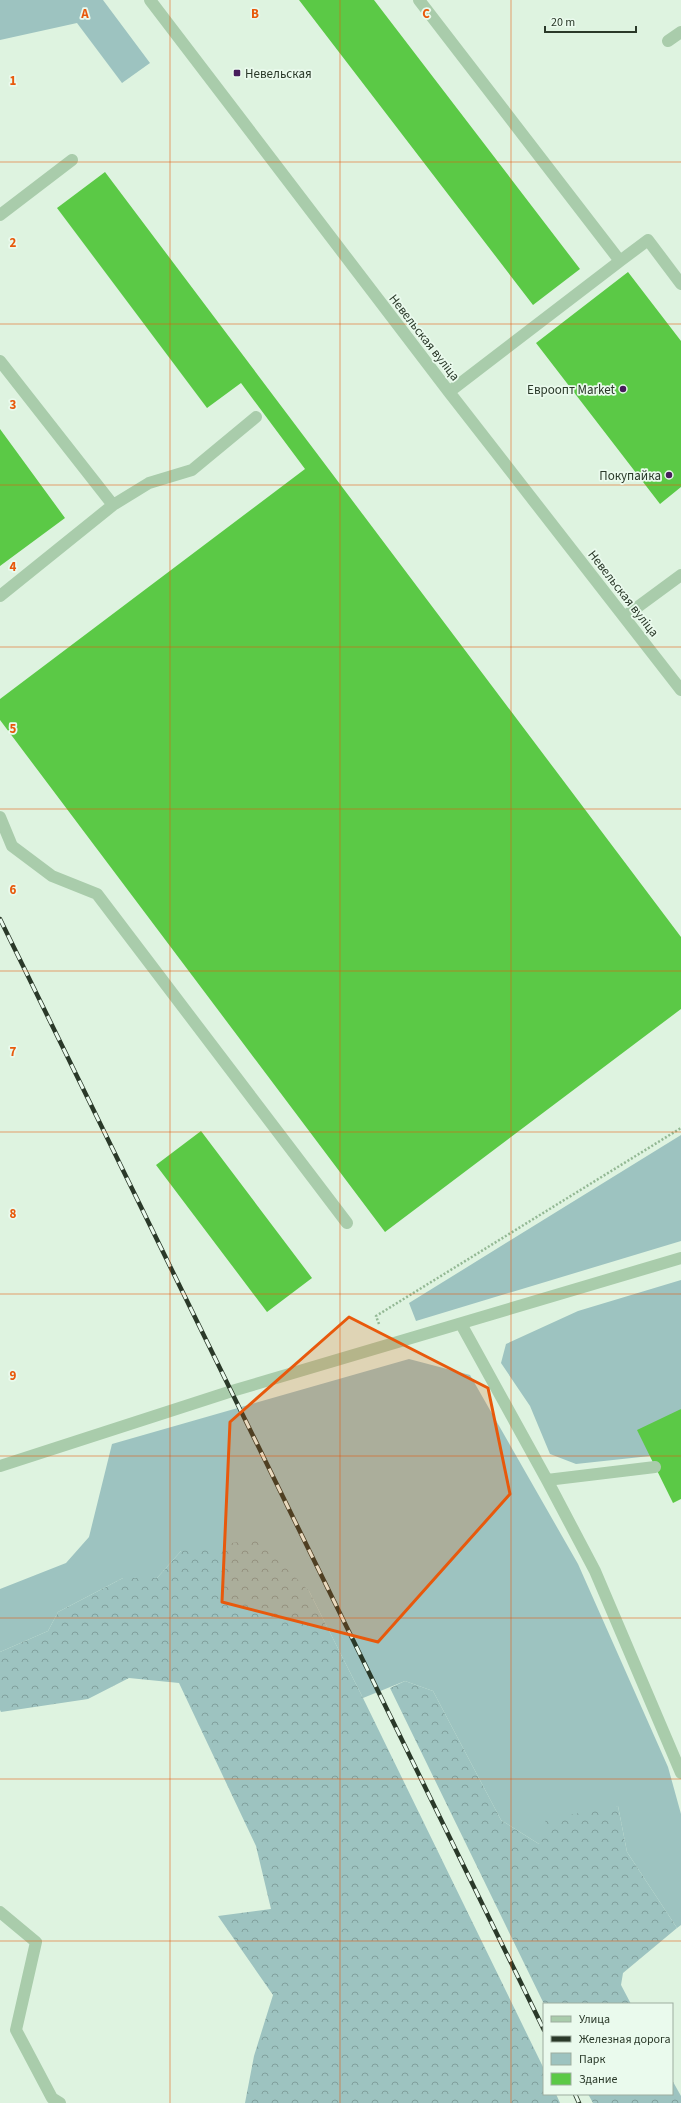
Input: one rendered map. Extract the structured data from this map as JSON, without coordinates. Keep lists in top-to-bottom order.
{
  "streets": {
    "street": ["Невельская вуліца"]
  },
  "places": {
    "transit": ["Невельская"],
    "other": ["Евроопт Market", "Покупайка"]
  },
  "legend": [
    "Улица",
    "Железная дорога",
    "Парк",
    "Здание"
  ],
  "scale_bar": "20 m",
  "grid": {
    "columns": ["A", "B", "C"],
    "rows": [
      "1",
      "2",
      "3",
      "4",
      "5",
      "6",
      "7",
      "8",
      "9"
    ]
  }
}
